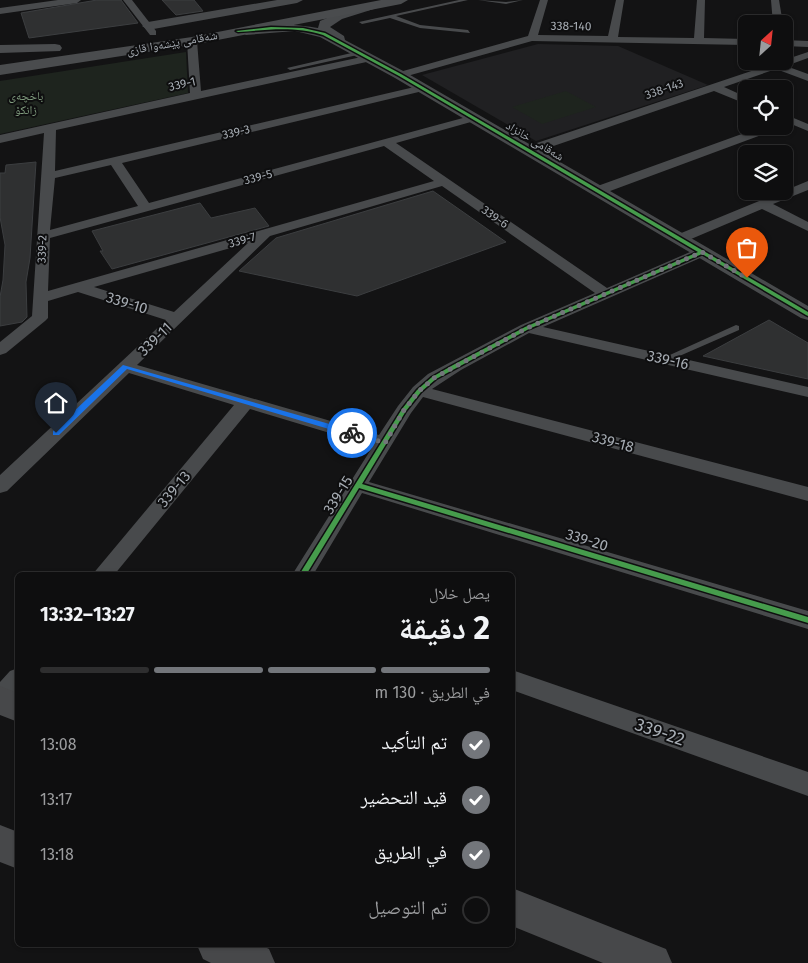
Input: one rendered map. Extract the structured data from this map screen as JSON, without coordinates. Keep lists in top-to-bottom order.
{
  "streets": {
    "highway": ["شەقامی پێشەوا قازی"],
    "street": [
      "338-140",
      "339-1",
      "338-143",
      "339-3",
      "شەقامی خانزاد",
      "339-5",
      "339-6",
      "339-7",
      "339-2",
      "339-10",
      "339-11",
      "339-16",
      "339-18",
      "339-13",
      "339-15",
      "339-20",
      "339-22"
    ]
  },
  "crossings": [
    ["338-140", "شەقامی خانزاد"],
    ["شەقامی پێشەوا قازی", "شەقامی خانزاد"],
    ["339-1", "شەقامی خانزاد"],
    ["339-1", "339-2"],
    ["338-143", "شەقامی خانزاد"],
    ["339-3", "شەقامی خانزاد"],
    ["339-3", "339-2"],
    ["شەقامی خانزاد", "339-5"],
    ["شەقامی خانزاد", "339-15"],
    ["339-5", "339-6"],
    ["339-5", "339-2"],
    ["339-6", "339-7"],
    ["339-6", "339-15"],
    ["339-7", "339-2"],
    ["339-7", "339-10"],
    ["339-7", "339-11"],
    ["339-10", "339-11"],
    ["339-16", "339-15"],
    ["339-18", "339-15"],
    ["339-15", "339-20"]
  ],
  "parks": ["باخچەی زانکۆ"],
  "north": "top right",
  "page": {
    "heading": ["2 دقيقة", "يصل خلال", "13:27–13:32"],
    "bar": "في الطريق · 130 m",
    "list": [
      ["تم التأكيد", "13:08"],
      ["قيد التحضير", "13:17"],
      ["في الطريق", "13:18"],
      "تم التوصيل"
    ]
  }
}
